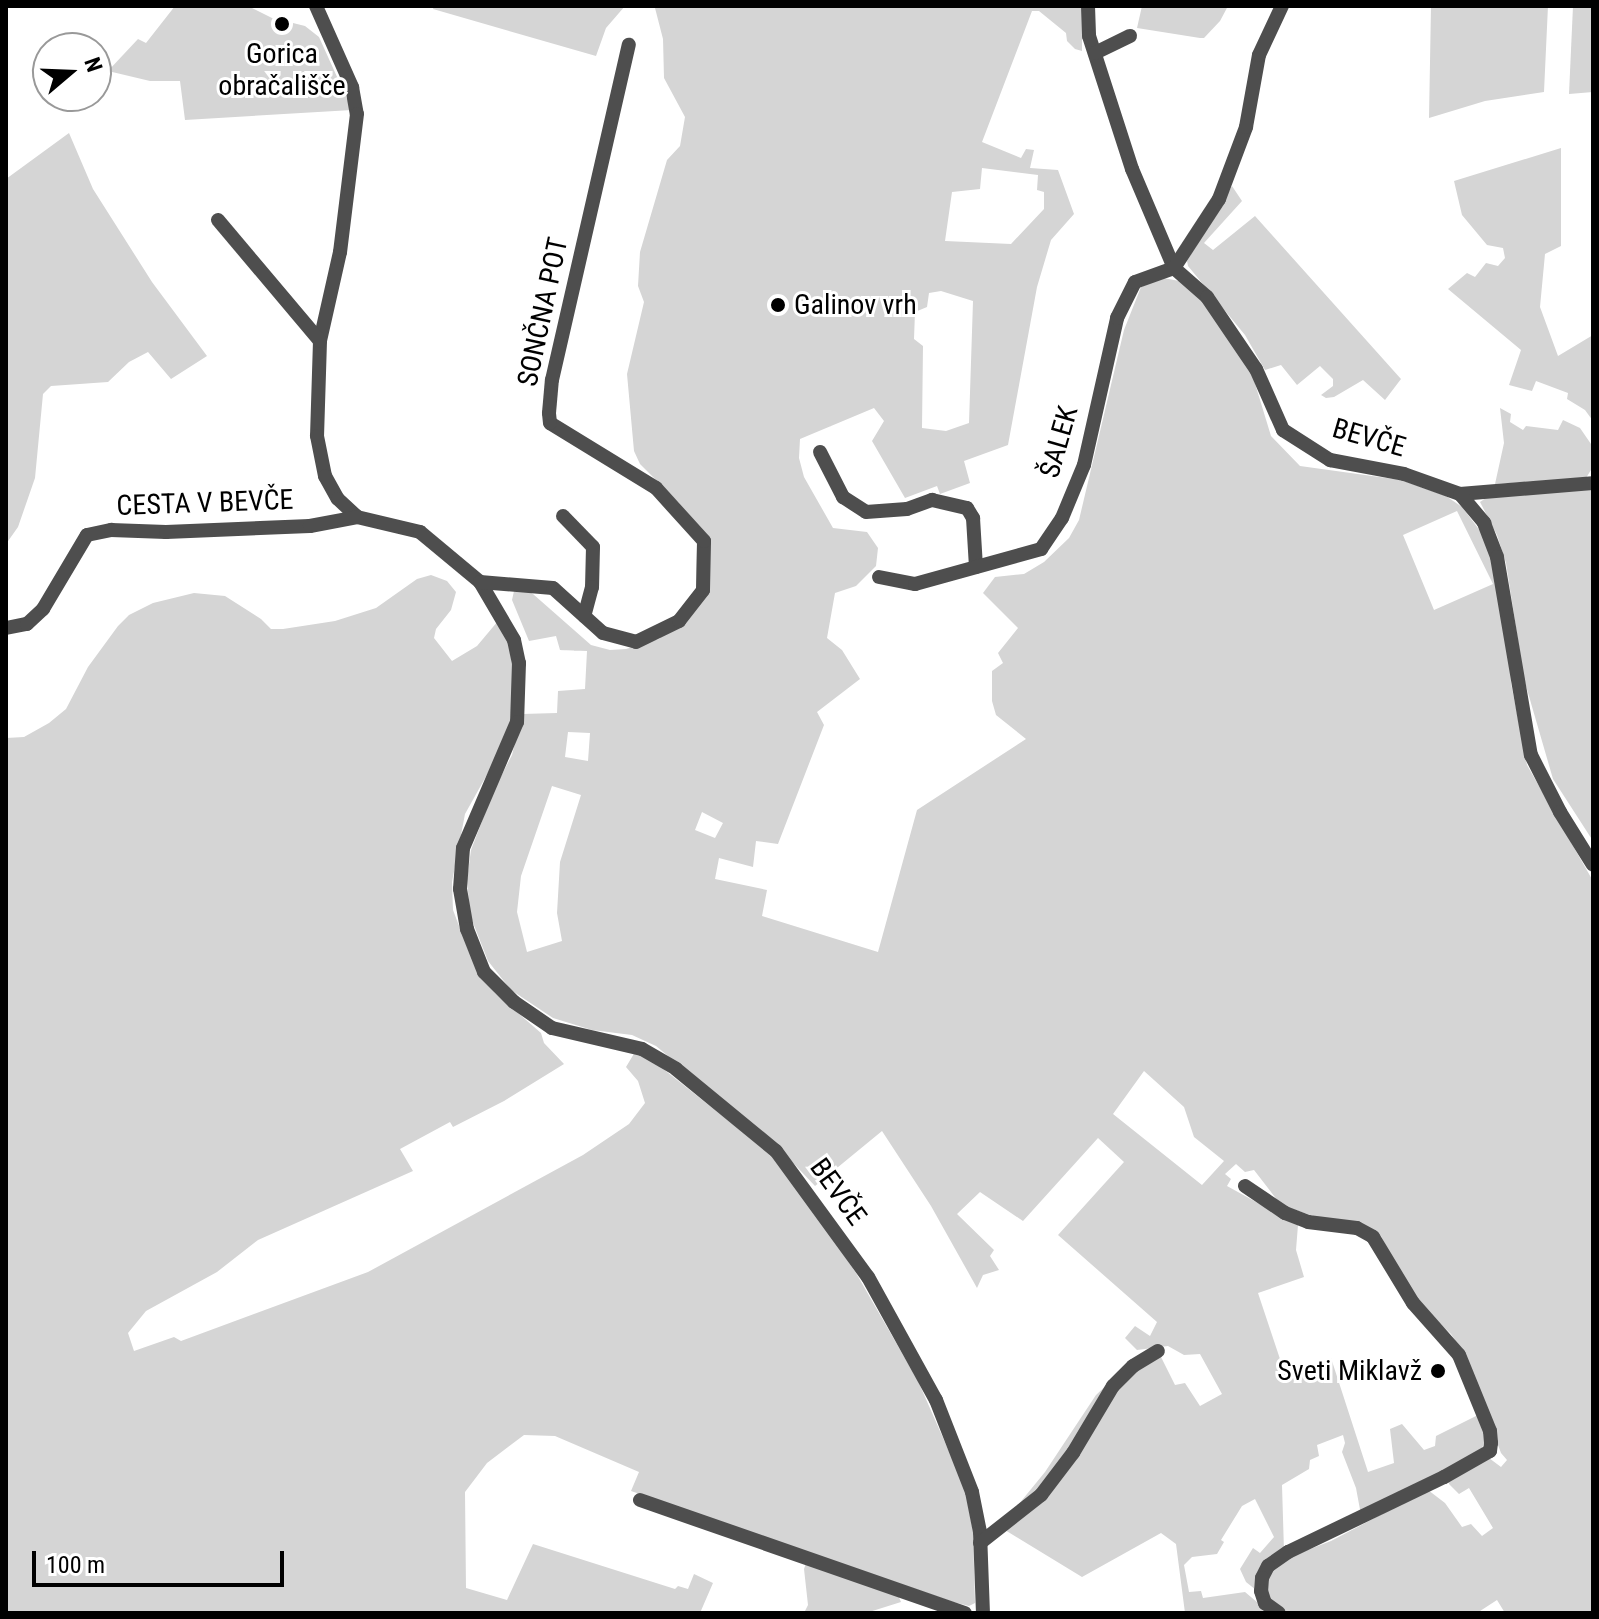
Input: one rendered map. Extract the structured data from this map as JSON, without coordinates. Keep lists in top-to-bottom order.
{
  "streets": {
    "street": [
      "SONČNA POT",
      "BEVČE",
      "ŠALEK",
      "CESTA V BEVČE"
    ]
  },
  "crossings": [
    ["SONČNA POT", "CESTA V BEVČE"],
    ["BEVČE", "ŠALEK"],
    ["BEVČE", "CESTA V BEVČE"]
  ],
  "places": ["Gorica obračališče", "Galinov vrh", "Sveti Miklavž"],
  "scale_bar": "100 m",
  "north": "right"
}
